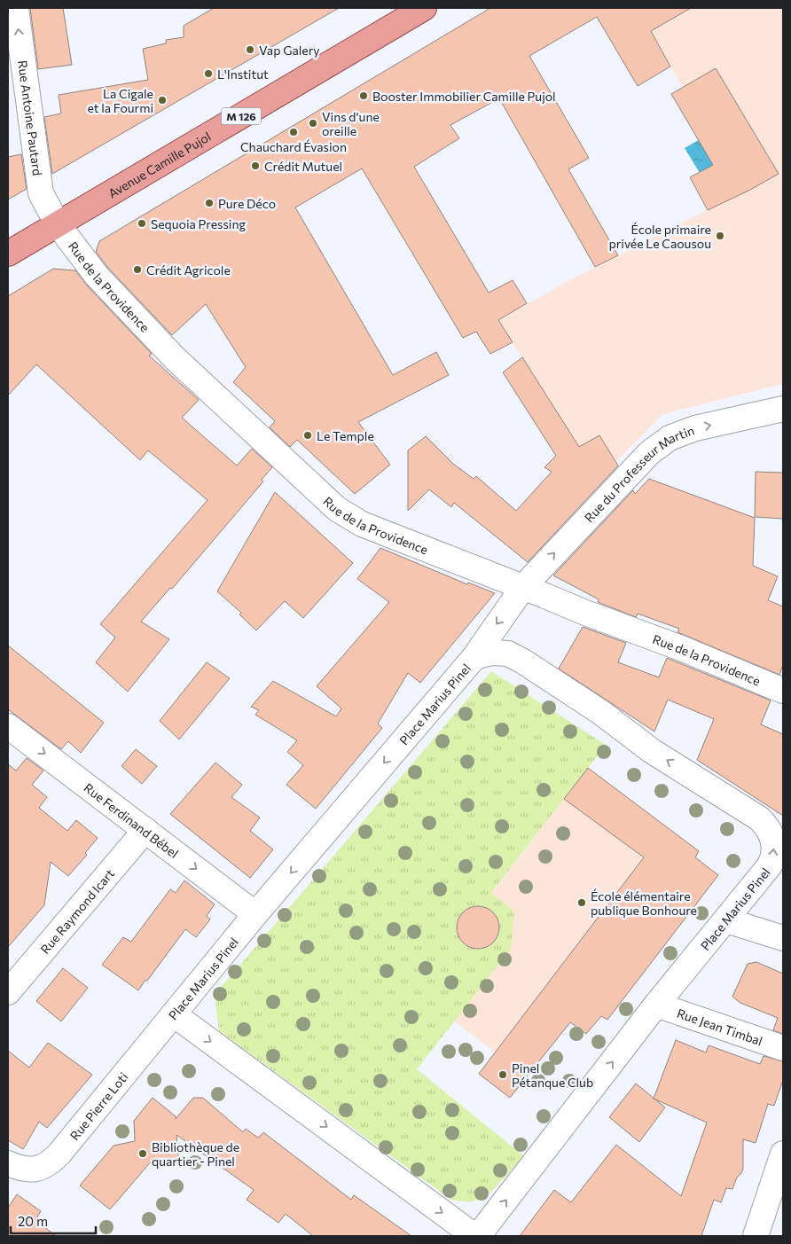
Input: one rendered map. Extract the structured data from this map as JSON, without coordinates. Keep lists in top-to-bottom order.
{
  "streets": {
    "main road": ["M 126", "Avenue Camille Pujol"],
    "street": [
      "Rue Antoine Pautard",
      "Rue de la Providence",
      "Rue du Professeur Martin",
      "Place Marius Pinel",
      "Rue Ferdinand Bébel",
      "Rue Raymond Icart",
      "Rue Jean Timbal",
      "Rue Pierre Loti"
    ]
  },
  "crossings": [
    ["Rue Antoine Pautard", "Avenue Camille Pujol"],
    ["Rue Antoine Pautard", "Rue de la Providence"],
    ["Avenue Camille Pujol", "Rue de la Providence"],
    ["Rue de la Providence", "Rue du Professeur Martin"],
    ["Rue de la Providence", "Place Marius Pinel"],
    ["Rue du Professeur Martin", "Place Marius Pinel"],
    ["Place Marius Pinel", "Rue Ferdinand Bébel"],
    ["Place Marius Pinel", "Rue Jean Timbal"],
    ["Place Marius Pinel", "Rue Pierre Loti"],
    ["Rue Ferdinand Bébel", "Rue Raymond Icart"]
  ],
  "one_way": ["Rue Antoine Pautard", "Rue du Professeur Martin", "Rue Ferdinand Bébel"],
  "places": [
    "Vap Galery",
    "L'Institut",
    "Booster Immobilier Camille Pujol",
    "La Cigale et la Fourmi",
    "Vins d’une oreille",
    "Chauchard Évasion",
    "Crédit Mutuel",
    "Pure Déco",
    "Sequoia Pressing",
    "École primaire privée Le Caousou",
    "Crédit Agricole",
    "Le Temple",
    "École élémentaire publique Bonhoure",
    "Pinel Pétanque Club",
    "Bibliothèque de quartier - Pinel"
  ],
  "scale_bar": "20 m"
}
